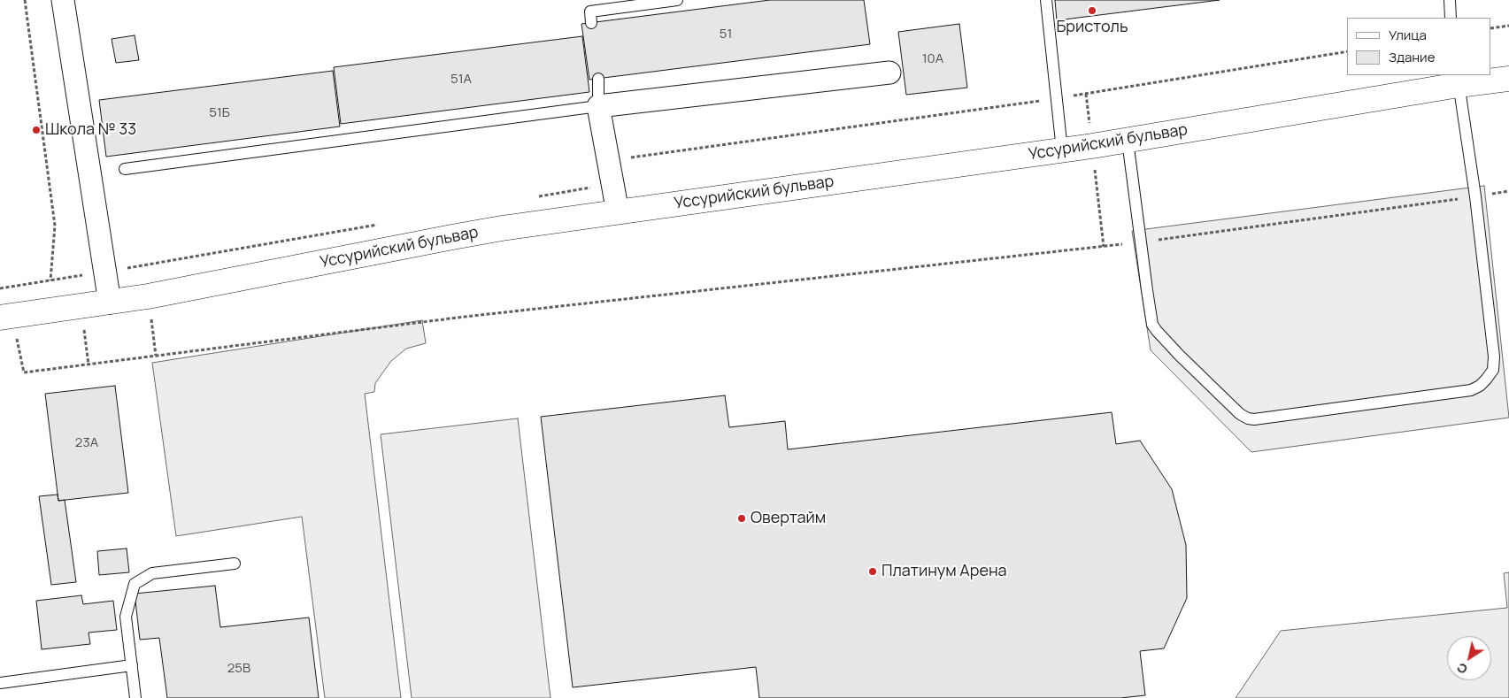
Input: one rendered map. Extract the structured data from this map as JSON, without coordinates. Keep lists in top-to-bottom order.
{
  "streets": {
    "street": ["Уссурийский бульвар"]
  },
  "places": [
    "Бристоль",
    "Школа № 33",
    "Овертайм",
    "Платинум Арена"
  ],
  "house_numbers": [
    "51",
    "10А",
    "51А",
    "51Б",
    "23А",
    "25В"
  ],
  "legend": ["Улица", "Здание"],
  "north": "bottom left"
}
